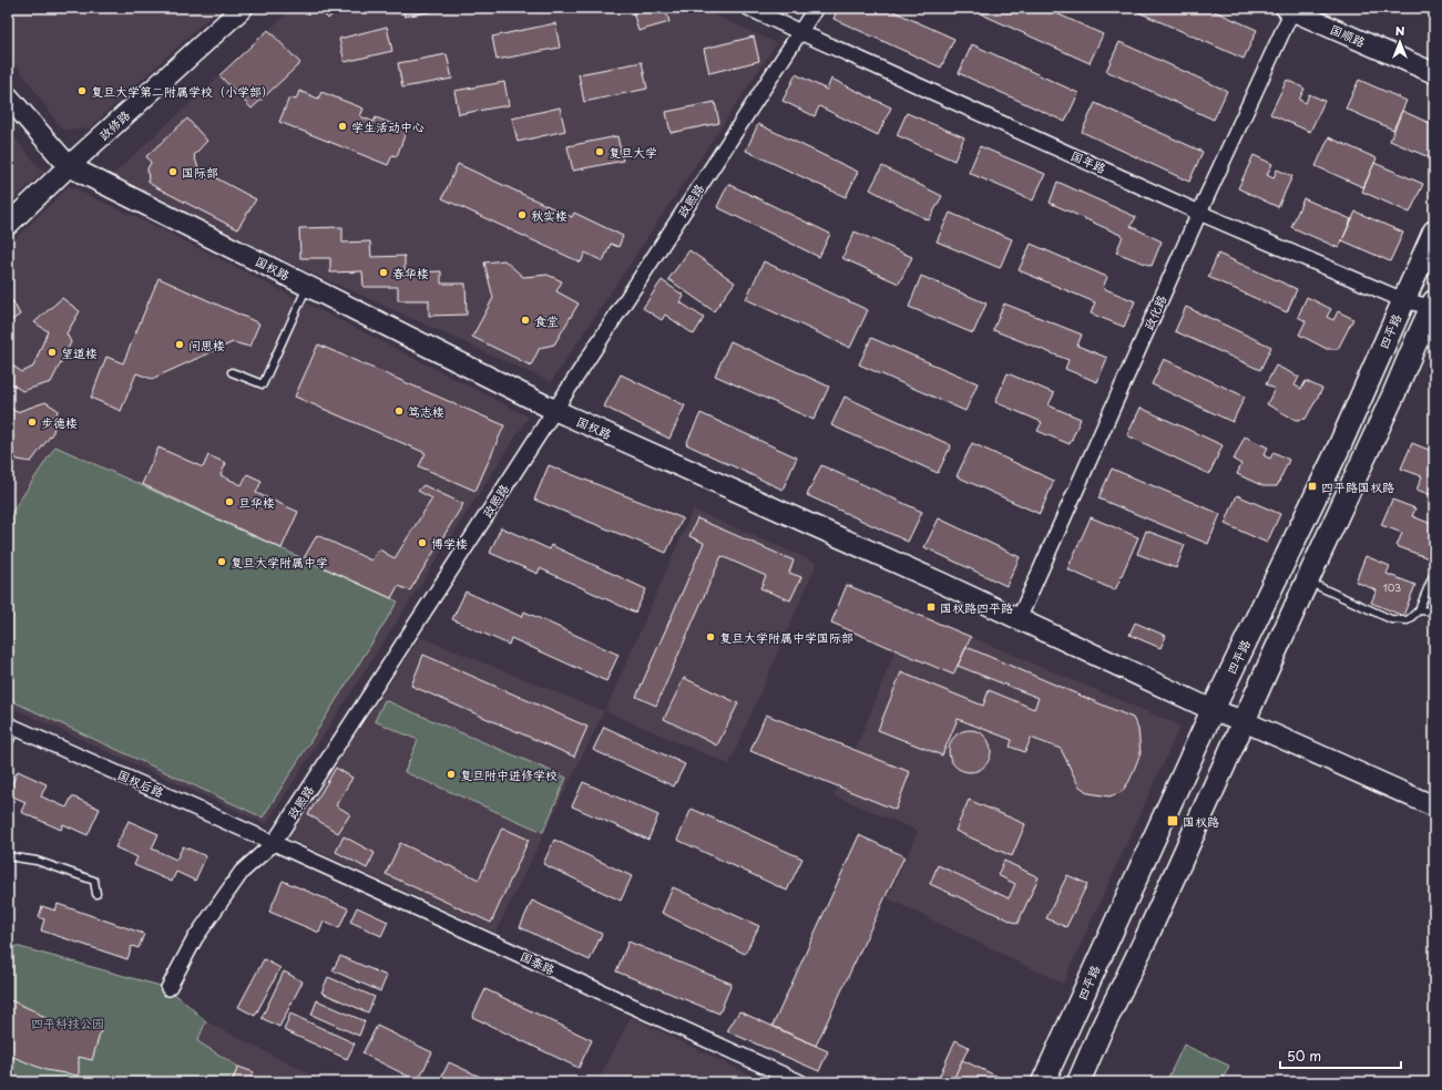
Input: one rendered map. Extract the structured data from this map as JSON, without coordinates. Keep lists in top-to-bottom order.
{
  "streets": {
    "main road": ["四平路"],
    "street": [
      "国顺路",
      "政修路",
      "国年路",
      "政熙路",
      "国权路",
      "政化路",
      "国权后路",
      "国泰路"
    ]
  },
  "crossings": [
    ["国顺路", "政化路"],
    ["政修路", "国权路"],
    ["国年路", "政熙路"],
    ["国年路", "政化路"],
    ["国年路", "四平路"],
    ["政熙路", "国权路"],
    ["政熙路", "国权后路"],
    ["政熙路", "国泰路"],
    ["国权路", "政化路"],
    ["国权路", "四平路"],
    ["国权后路", "国泰路"]
  ],
  "parks": ["四平科技公园"],
  "places": {
    "other": [
      "复旦大学第二附属学校（小学部）",
      "学生活动中心",
      "复旦大学",
      "国际部",
      "秋实楼",
      "春华楼",
      "食堂",
      "问思楼",
      "望道楼",
      "笃志楼",
      "步德楼",
      "旦华楼",
      "博学楼",
      "复旦大学附属中学",
      "复旦大学附属中学国际部",
      "复旦附中进修学校"
    ],
    "transit": ["四平路国权路", "国权路四平路", "国权路"]
  },
  "house_numbers": ["103"],
  "scale_bar": "50 m",
  "north": "top"
}
